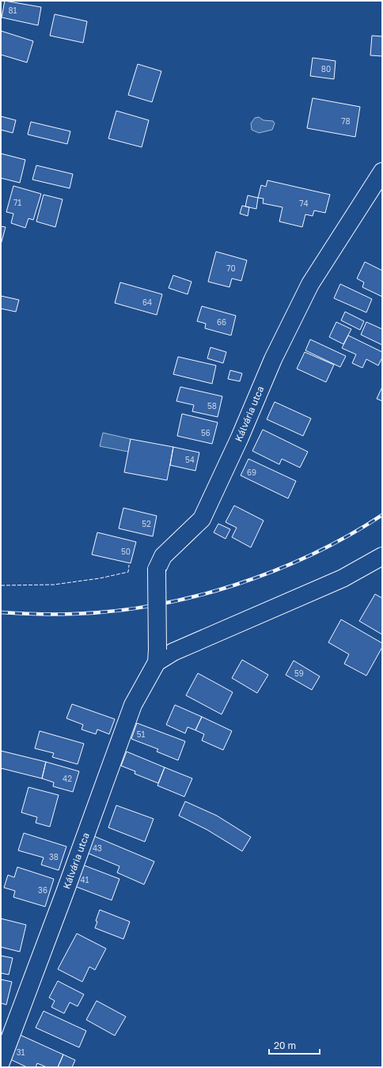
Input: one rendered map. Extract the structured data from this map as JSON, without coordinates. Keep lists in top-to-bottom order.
{
  "streets": {
    "street": ["Kálvária utca"]
  },
  "house_numbers": [
    "81",
    "80",
    "78",
    "71",
    "74",
    "70",
    "64",
    "66",
    "58",
    "56",
    "54",
    "69",
    "52",
    "50",
    "59",
    "51",
    "42",
    "43",
    "38",
    "41",
    "36",
    "31"
  ],
  "scale_bar": "20 m"
}
